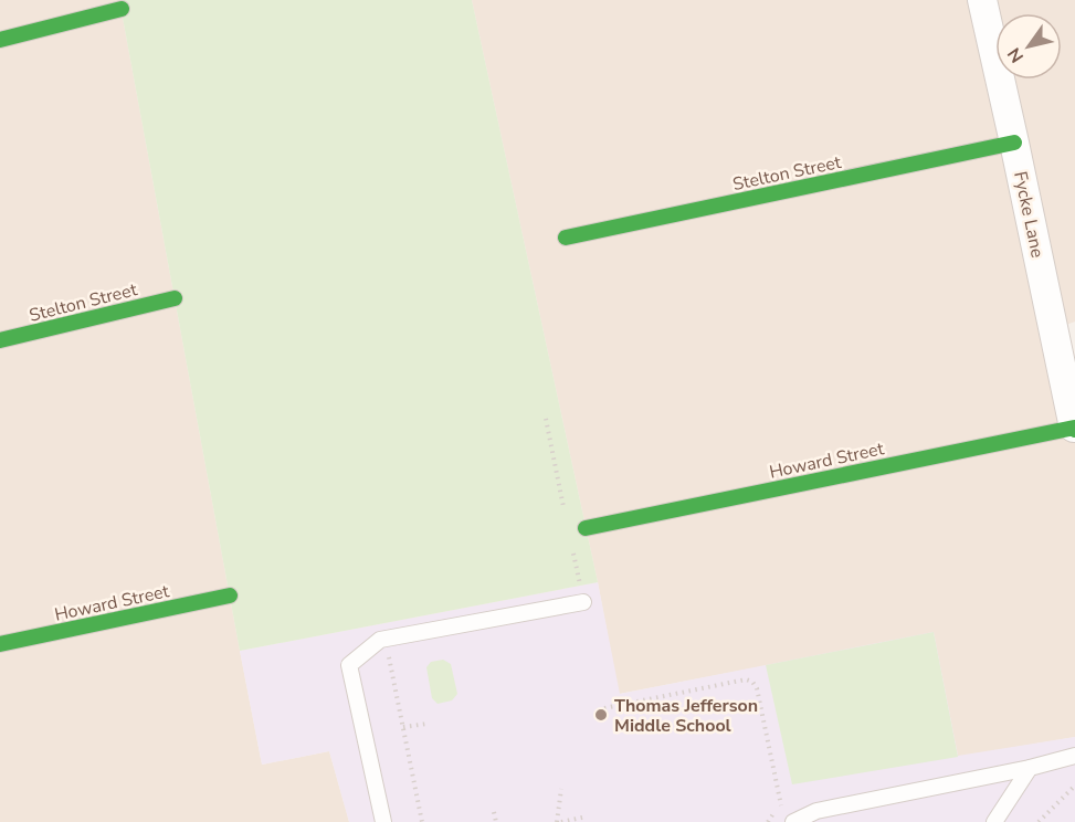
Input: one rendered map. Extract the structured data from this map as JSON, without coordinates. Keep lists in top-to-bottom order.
{
  "streets": {
    "street": ["Stelton Street", "Fycke Lane", "Howard Street"]
  },
  "crossings": [
    ["Stelton Street", "Fycke Lane"],
    ["Fycke Lane", "Howard Street"]
  ],
  "places": ["Thomas Jefferson Middle School"],
  "north": "bottom left"
}
